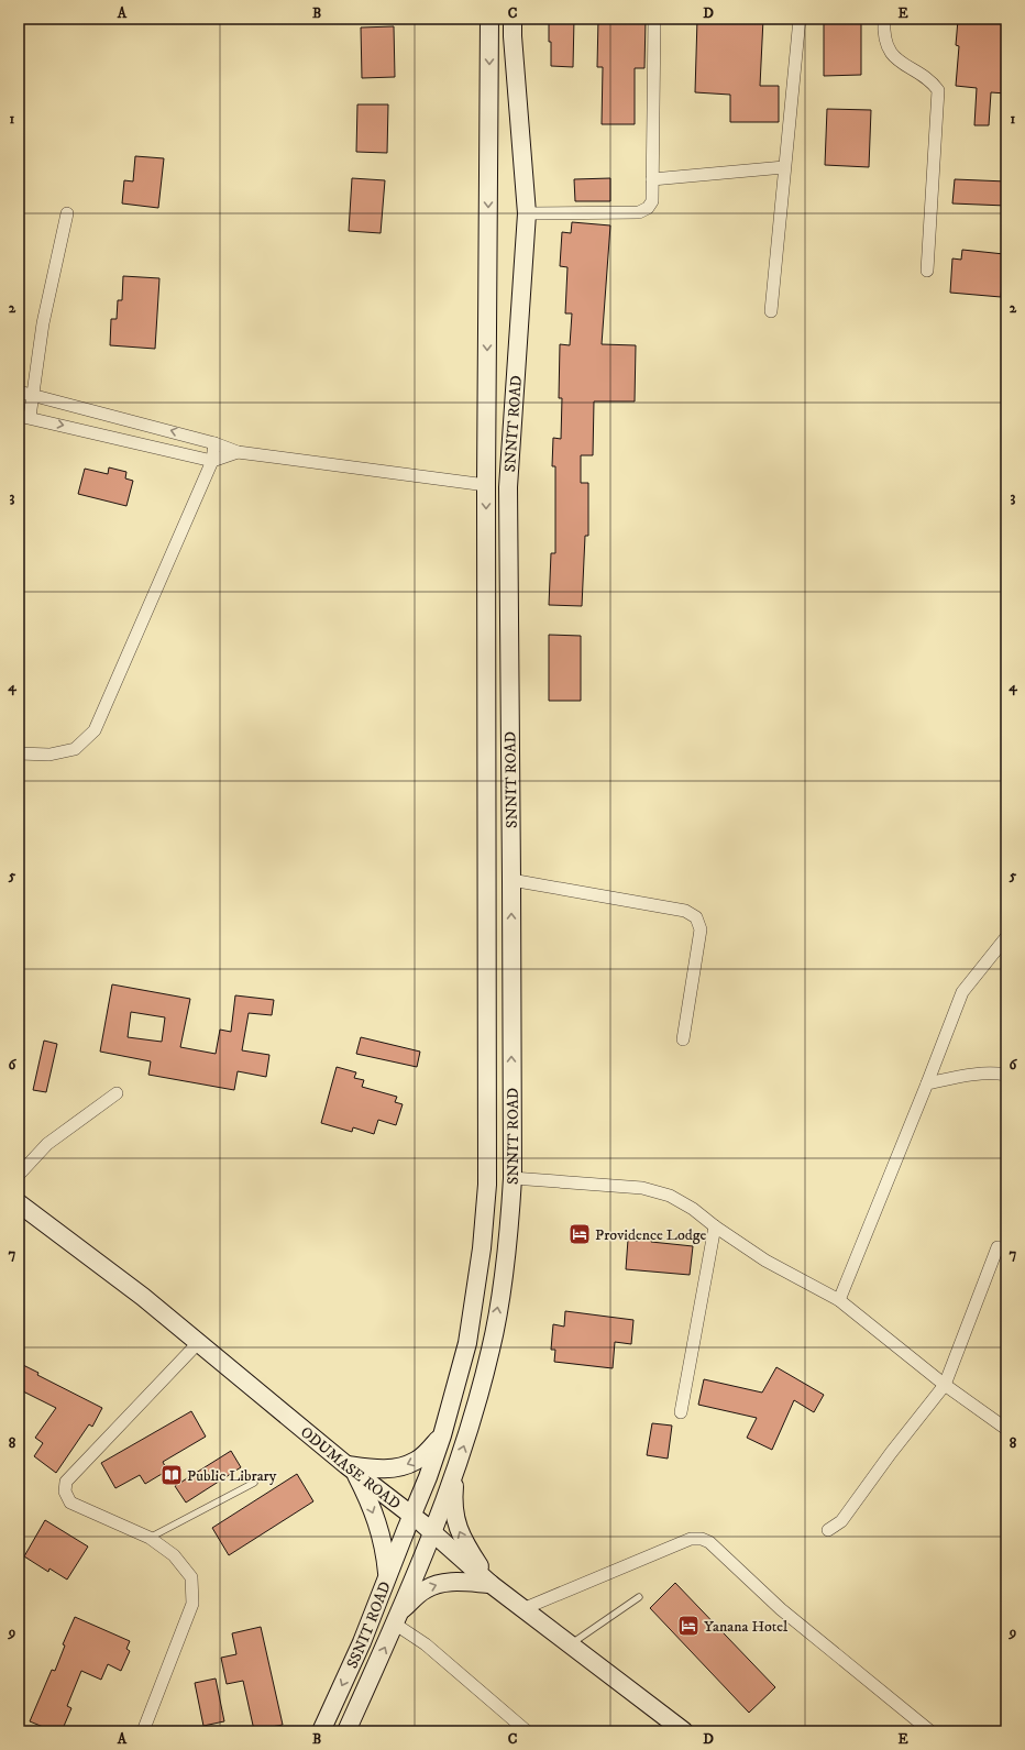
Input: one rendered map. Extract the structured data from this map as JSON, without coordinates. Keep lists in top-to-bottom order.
{
  "streets": {
    "street": ["SNNIT ROAD", "ODUMASE ROAD", "SSNIT ROAD"]
  },
  "crossings": [
    ["SNNIT ROAD", "ODUMASE ROAD"],
    ["SNNIT ROAD", "SSNIT ROAD"],
    ["ODUMASE ROAD", "SSNIT ROAD"]
  ],
  "places": {
    "hotel": ["Providence Lodge", "Yanana Hotel"],
    "library": ["Public Library"]
  },
  "grid": {
    "columns": [
      "A",
      "B",
      "C",
      "D",
      "E"
    ],
    "rows": [
      "1",
      "2",
      "3",
      "4",
      "5",
      "6",
      "7",
      "8",
      "9"
    ]
  }
}
